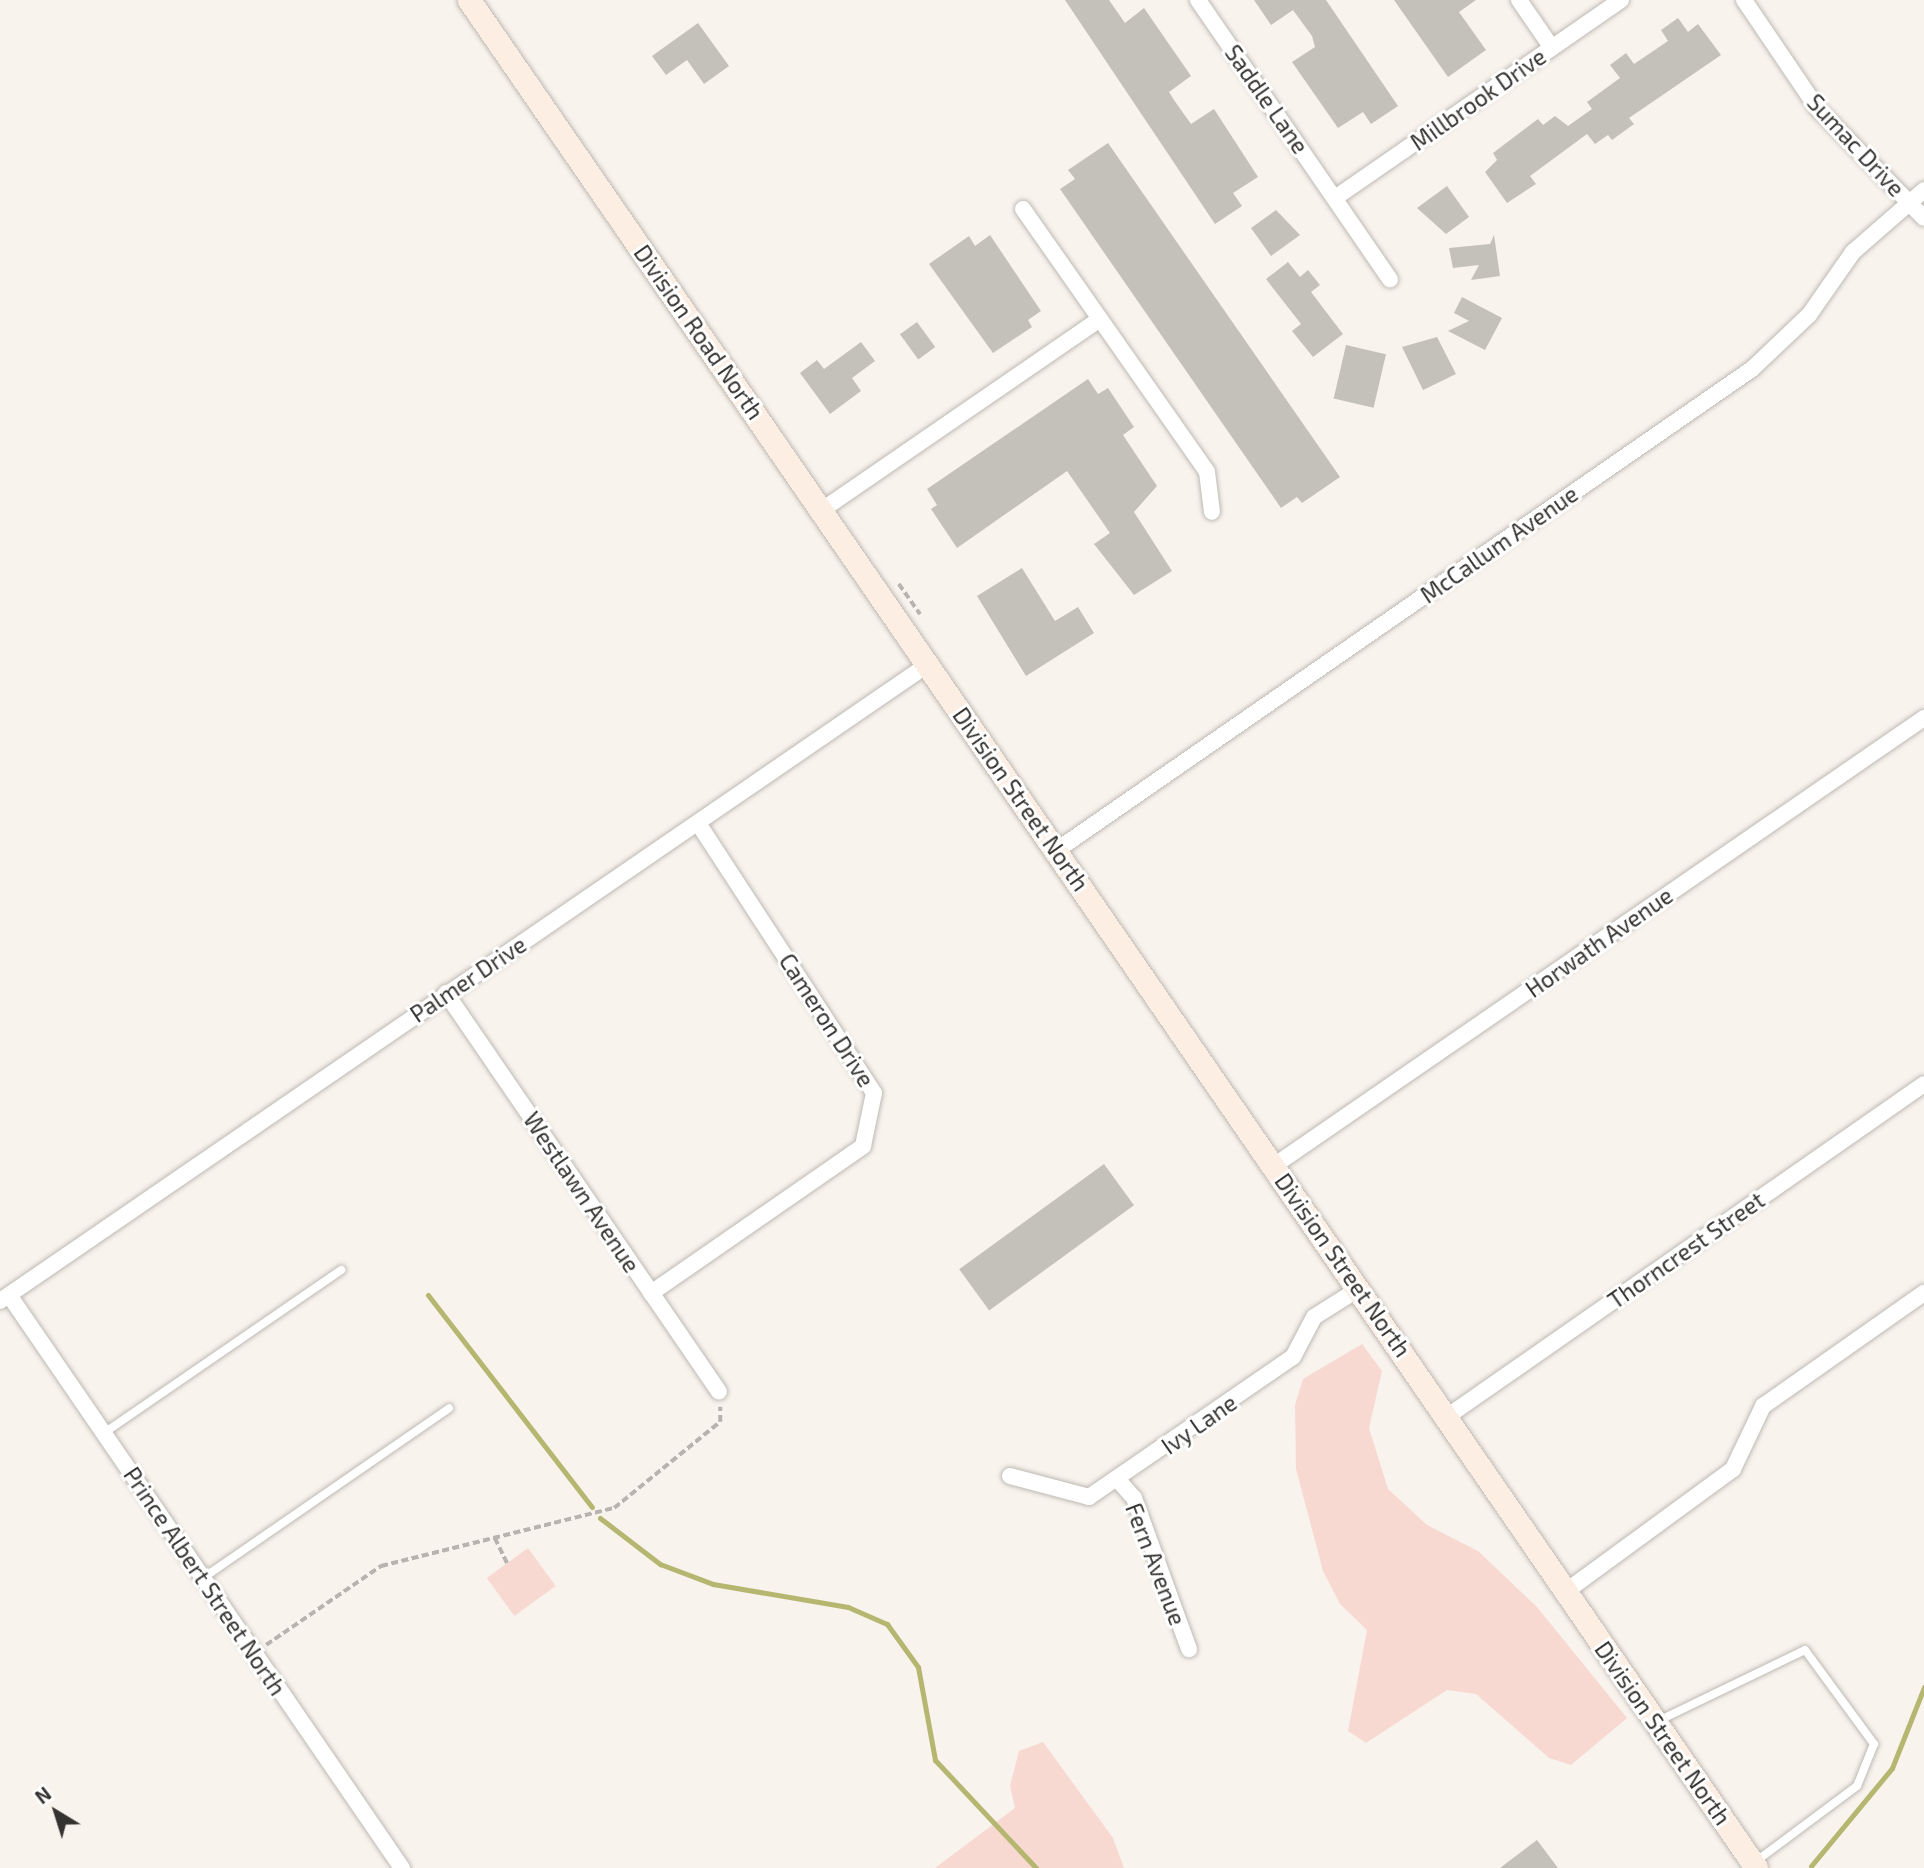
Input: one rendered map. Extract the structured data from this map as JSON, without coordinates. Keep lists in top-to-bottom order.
{
  "streets": {
    "main road": ["Division Road North", "Division Street North"],
    "street": [
      "Saddle Lane",
      "Millbrook Drive",
      "Sumac Drive",
      "McCallum Avenue",
      "Horwath Avenue",
      "Palmer Drive",
      "Cameron Drive",
      "Westlawn Avenue",
      "Thorncrest Street",
      "Ivy Lane",
      "Fern Avenue",
      "Prince Albert Street North"
    ]
  },
  "crossings": [
    ["Saddle Lane", "Millbrook Drive"],
    ["Sumac Drive", "McCallum Avenue"],
    ["Division Road North", "Division Street North"],
    ["Division Road North", "Palmer Drive"],
    ["McCallum Avenue", "Division Street North"],
    ["Division Street North", "Horwath Avenue"],
    ["Division Street North", "Palmer Drive"],
    ["Division Street North", "Thorncrest Street"],
    ["Division Street North", "Ivy Lane"],
    ["Palmer Drive", "Cameron Drive"],
    ["Palmer Drive", "Westlawn Avenue"],
    ["Palmer Drive", "Prince Albert Street North"],
    ["Cameron Drive", "Westlawn Avenue"],
    ["Ivy Lane", "Fern Avenue"]
  ],
  "north": "top left"
}
